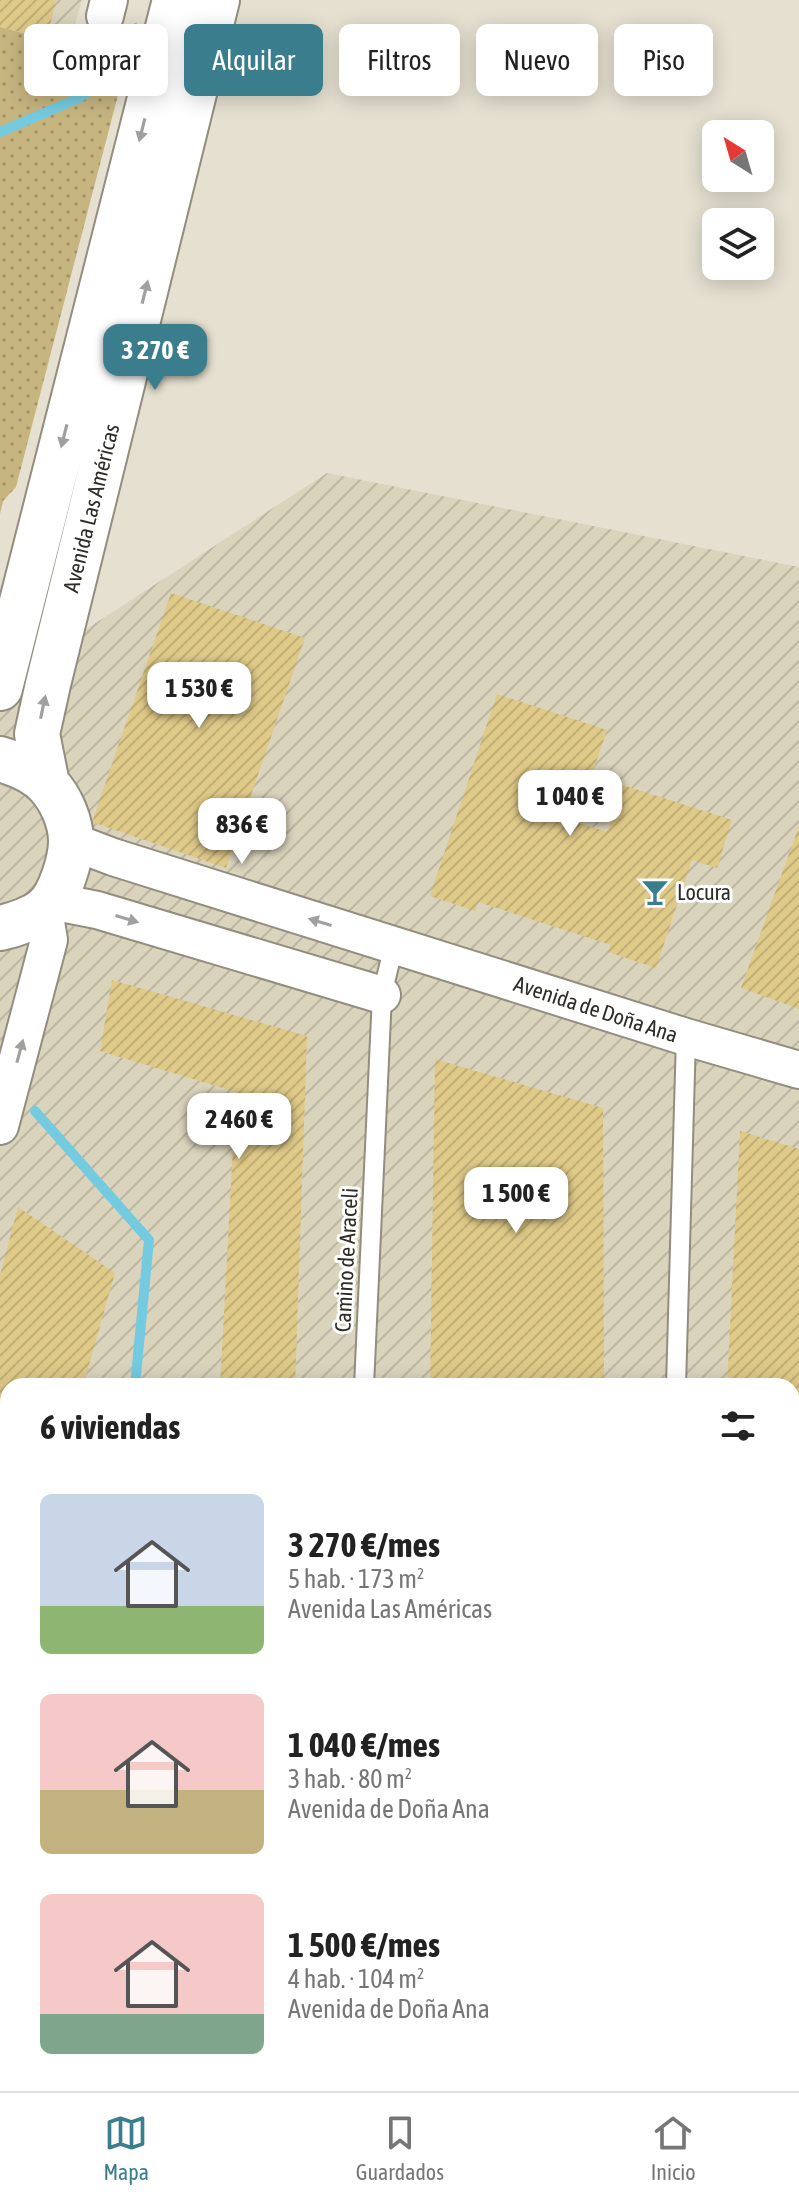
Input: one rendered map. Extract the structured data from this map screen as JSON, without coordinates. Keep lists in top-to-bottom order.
{
  "streets": {
    "street": ["Avenida Las Américas", "Avenida de Doña Ana"],
    "lane": ["Camino de Araceli"]
  },
  "crossings": [
    ["Avenida de Doña Ana", "Camino de Araceli"]
  ],
  "places": {
    "bar": ["Locura"]
  },
  "north": "top left",
  "page": {
    "chip": [
      "Comprar",
      "Alquilar",
      "Filtros",
      "Nuevo",
      "Piso"
    ],
    "price": [
      "3 270 €",
      "1 530 €",
      "1 040 €",
      "836 €",
      "2 460 €",
      "1 500 €"
    ],
    "heading": "6 viviendas",
    "list": [
      {
        "name": "3 270 €/mes",
        "note": "5 hab. · 173 m² · Avenida Las Américas"
      },
      {
        "name": "1 040 €/mes",
        "note": "3 hab. · 80 m² · Avenida de Doña Ana"
      },
      {
        "name": "1 500 €/mes",
        "note": "4 hab. · 104 m² · Avenida de Doña Ana"
      }
    ],
    "tabs": ["Mapa", "Guardados", "Inicio"]
  }
}
